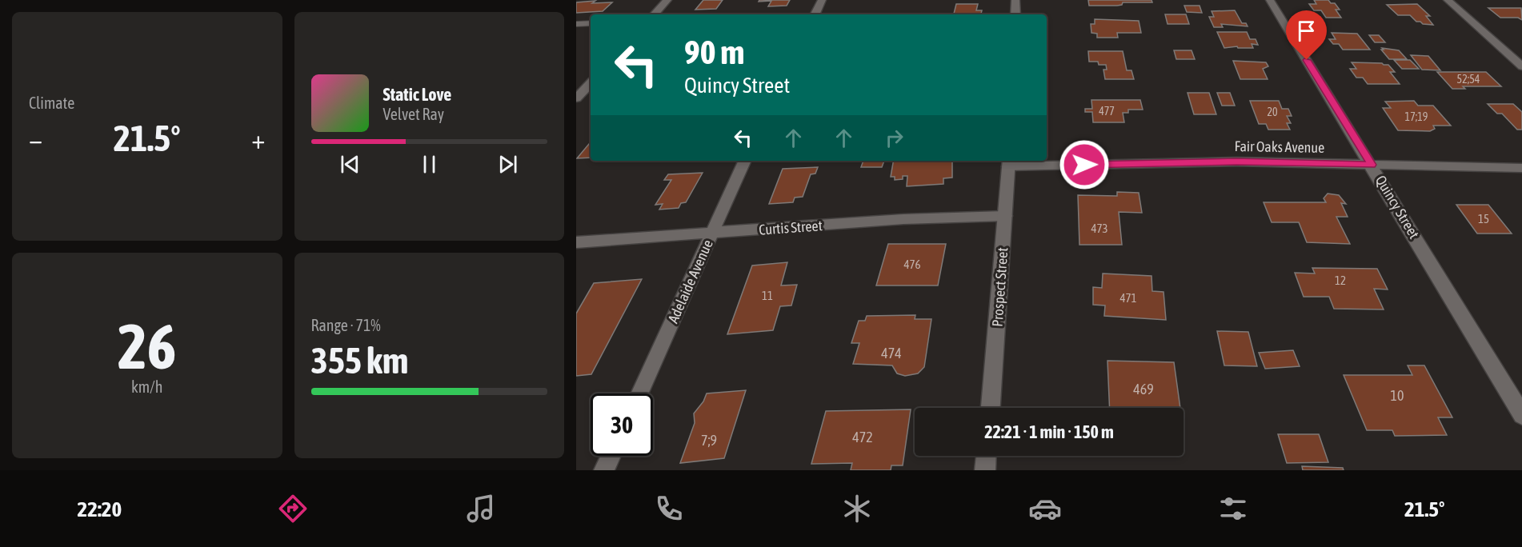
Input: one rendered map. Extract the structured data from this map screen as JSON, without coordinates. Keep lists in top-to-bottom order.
{
  "streets": {
    "street": [
      "Fair Oaks Avenue",
      "Quincy Street",
      "Curtis Street",
      "Adelaide Avenue",
      "Prospect Street"
    ]
  },
  "crossings": [
    ["Fair Oaks Avenue", "Quincy Street"],
    ["Fair Oaks Avenue", "Prospect Street"],
    ["Curtis Street", "Adelaide Avenue"],
    ["Curtis Street", "Prospect Street"]
  ],
  "house_numbers": [
    "52;54",
    "477",
    "20",
    "17;19",
    "15",
    "473",
    "476",
    "12",
    "11",
    "471",
    "474",
    "469",
    "10",
    "472",
    "7;9"
  ],
  "page": {
    "tile": [
      "Climate",
      ["26", "km/h"],
      ["Range · 71%", "355 km"]
    ],
    "turn": ["90 m", "Quincy Street"],
    "song": ["Static Love", "Velvet Ray"],
    "heat": ["−", "21.5°", "+"],
    "limit": "30",
    "trip": "22:21 · 1 min · 150 m",
    "tabs": ["22:20", "21.5°"]
  }
}
